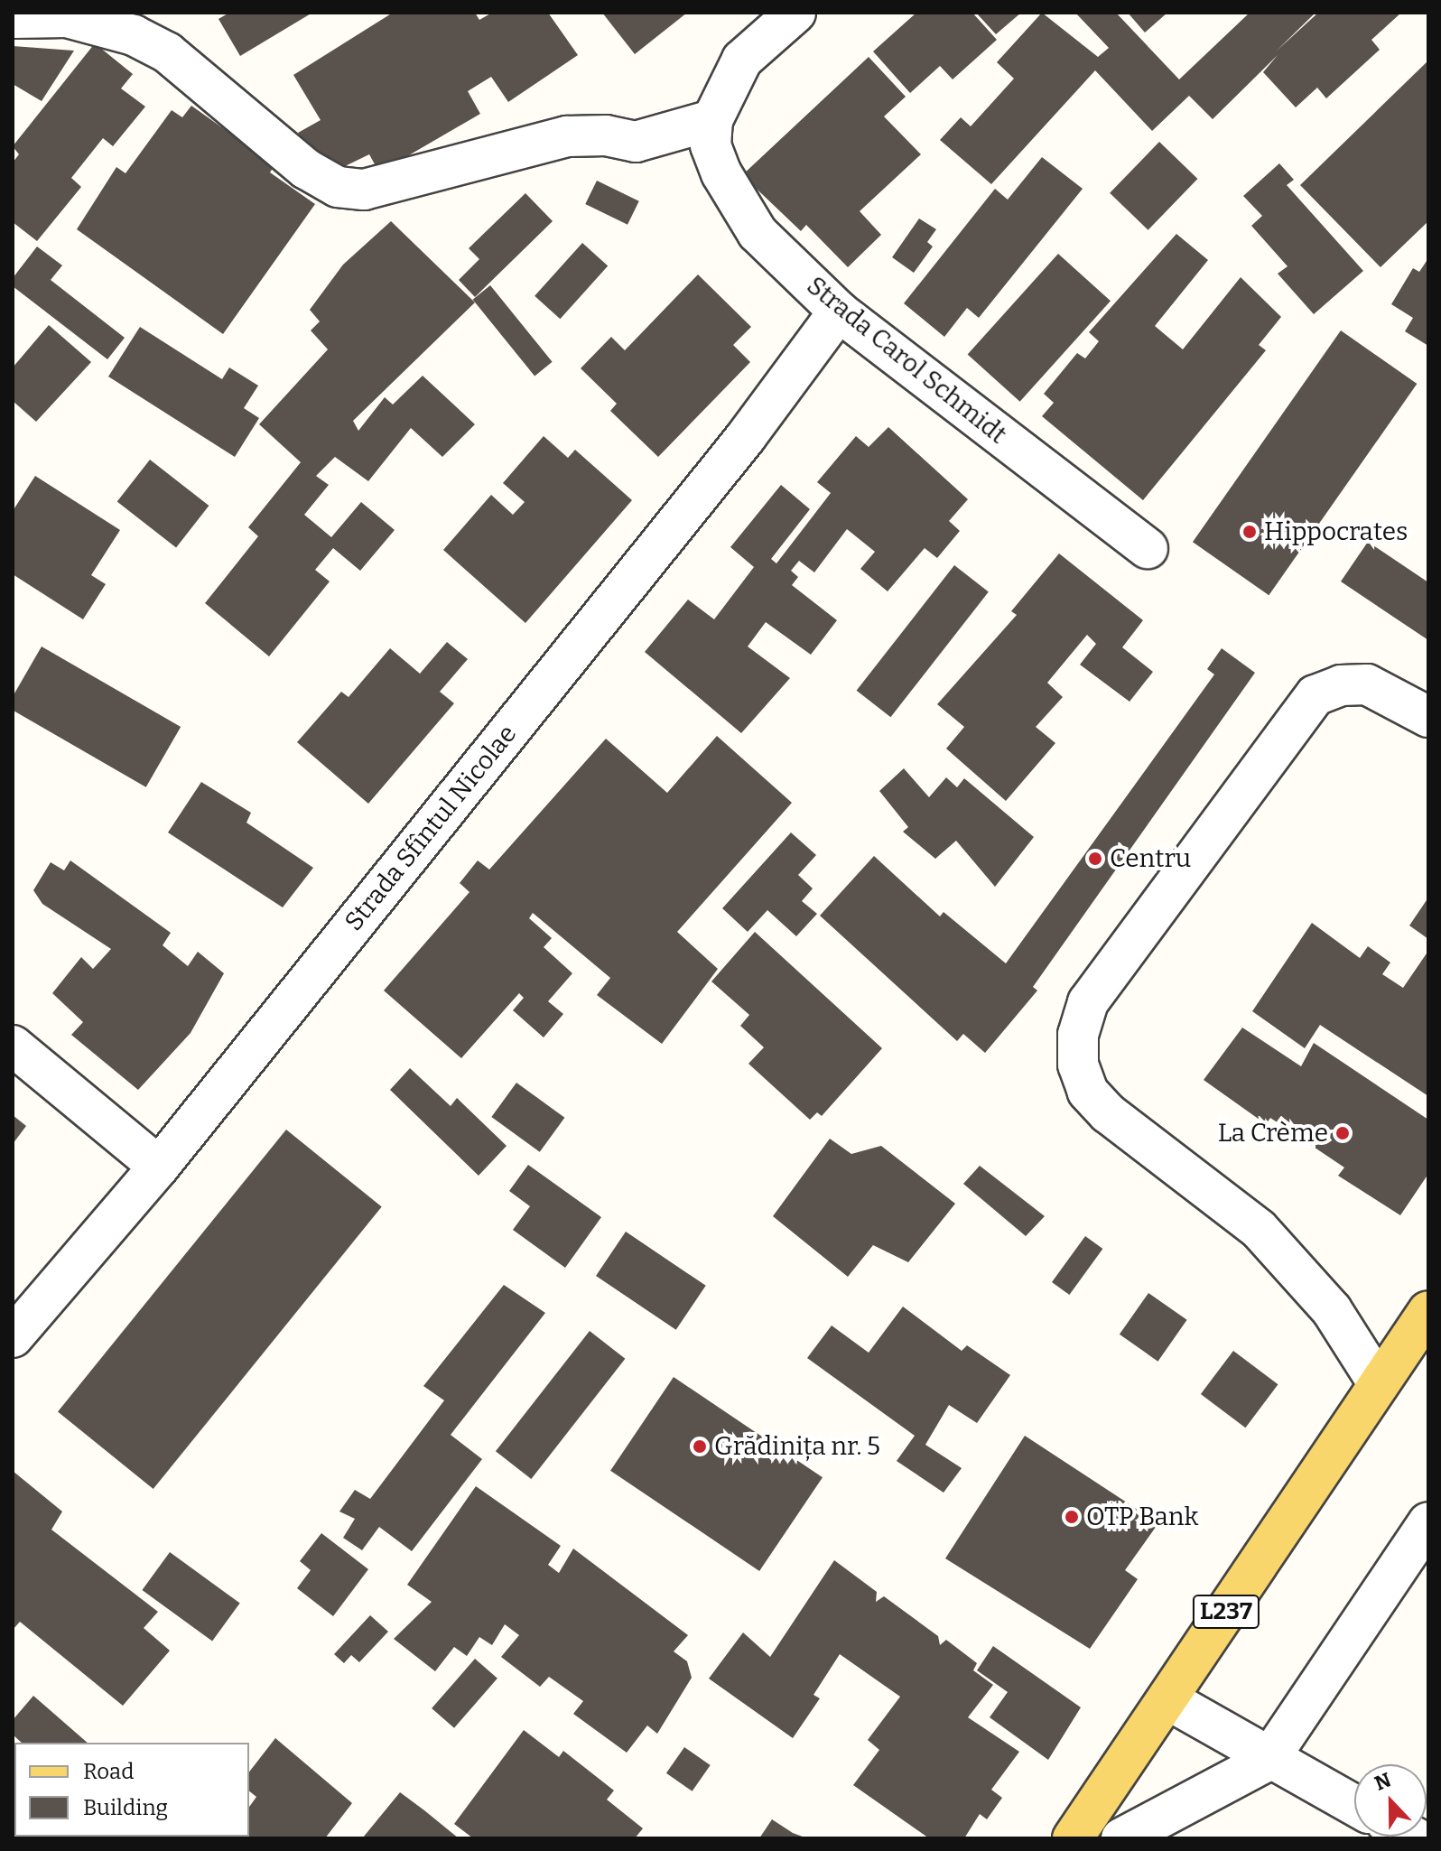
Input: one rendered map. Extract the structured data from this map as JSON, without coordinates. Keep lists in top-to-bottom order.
{
  "streets": {
    "main road": ["L237"],
    "street": ["Strada Carol Schmidt", "Strada Sfîntul Nicolae"]
  },
  "crossings": [
    ["Strada Carol Schmidt", "Strada Sfîntul Nicolae"]
  ],
  "places": [
    "Hippocrates",
    "Centru",
    "La Crème",
    "Grădinița nr. 5",
    "OTP Bank"
  ],
  "legend": ["Road", "Building"],
  "north": "top"
}
